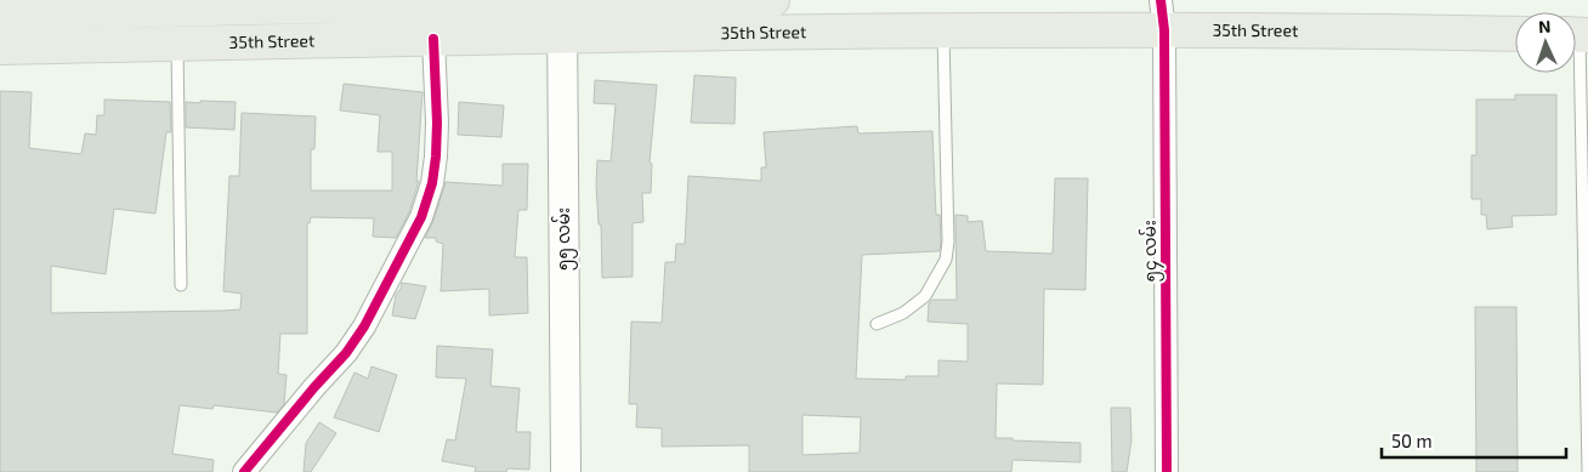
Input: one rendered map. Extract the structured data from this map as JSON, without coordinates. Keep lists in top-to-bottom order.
{
  "streets": {
    "main road": ["35th Street", "၅၅ လမ်း"],
    "street": ["၅၄ လမ်း"]
  },
  "crossings": [
    ["35th Street", "၅၅ လမ်း"],
    ["35th Street", "၅၄ လမ်း"]
  ],
  "scale_bar": "50 m",
  "north": "top"
}
